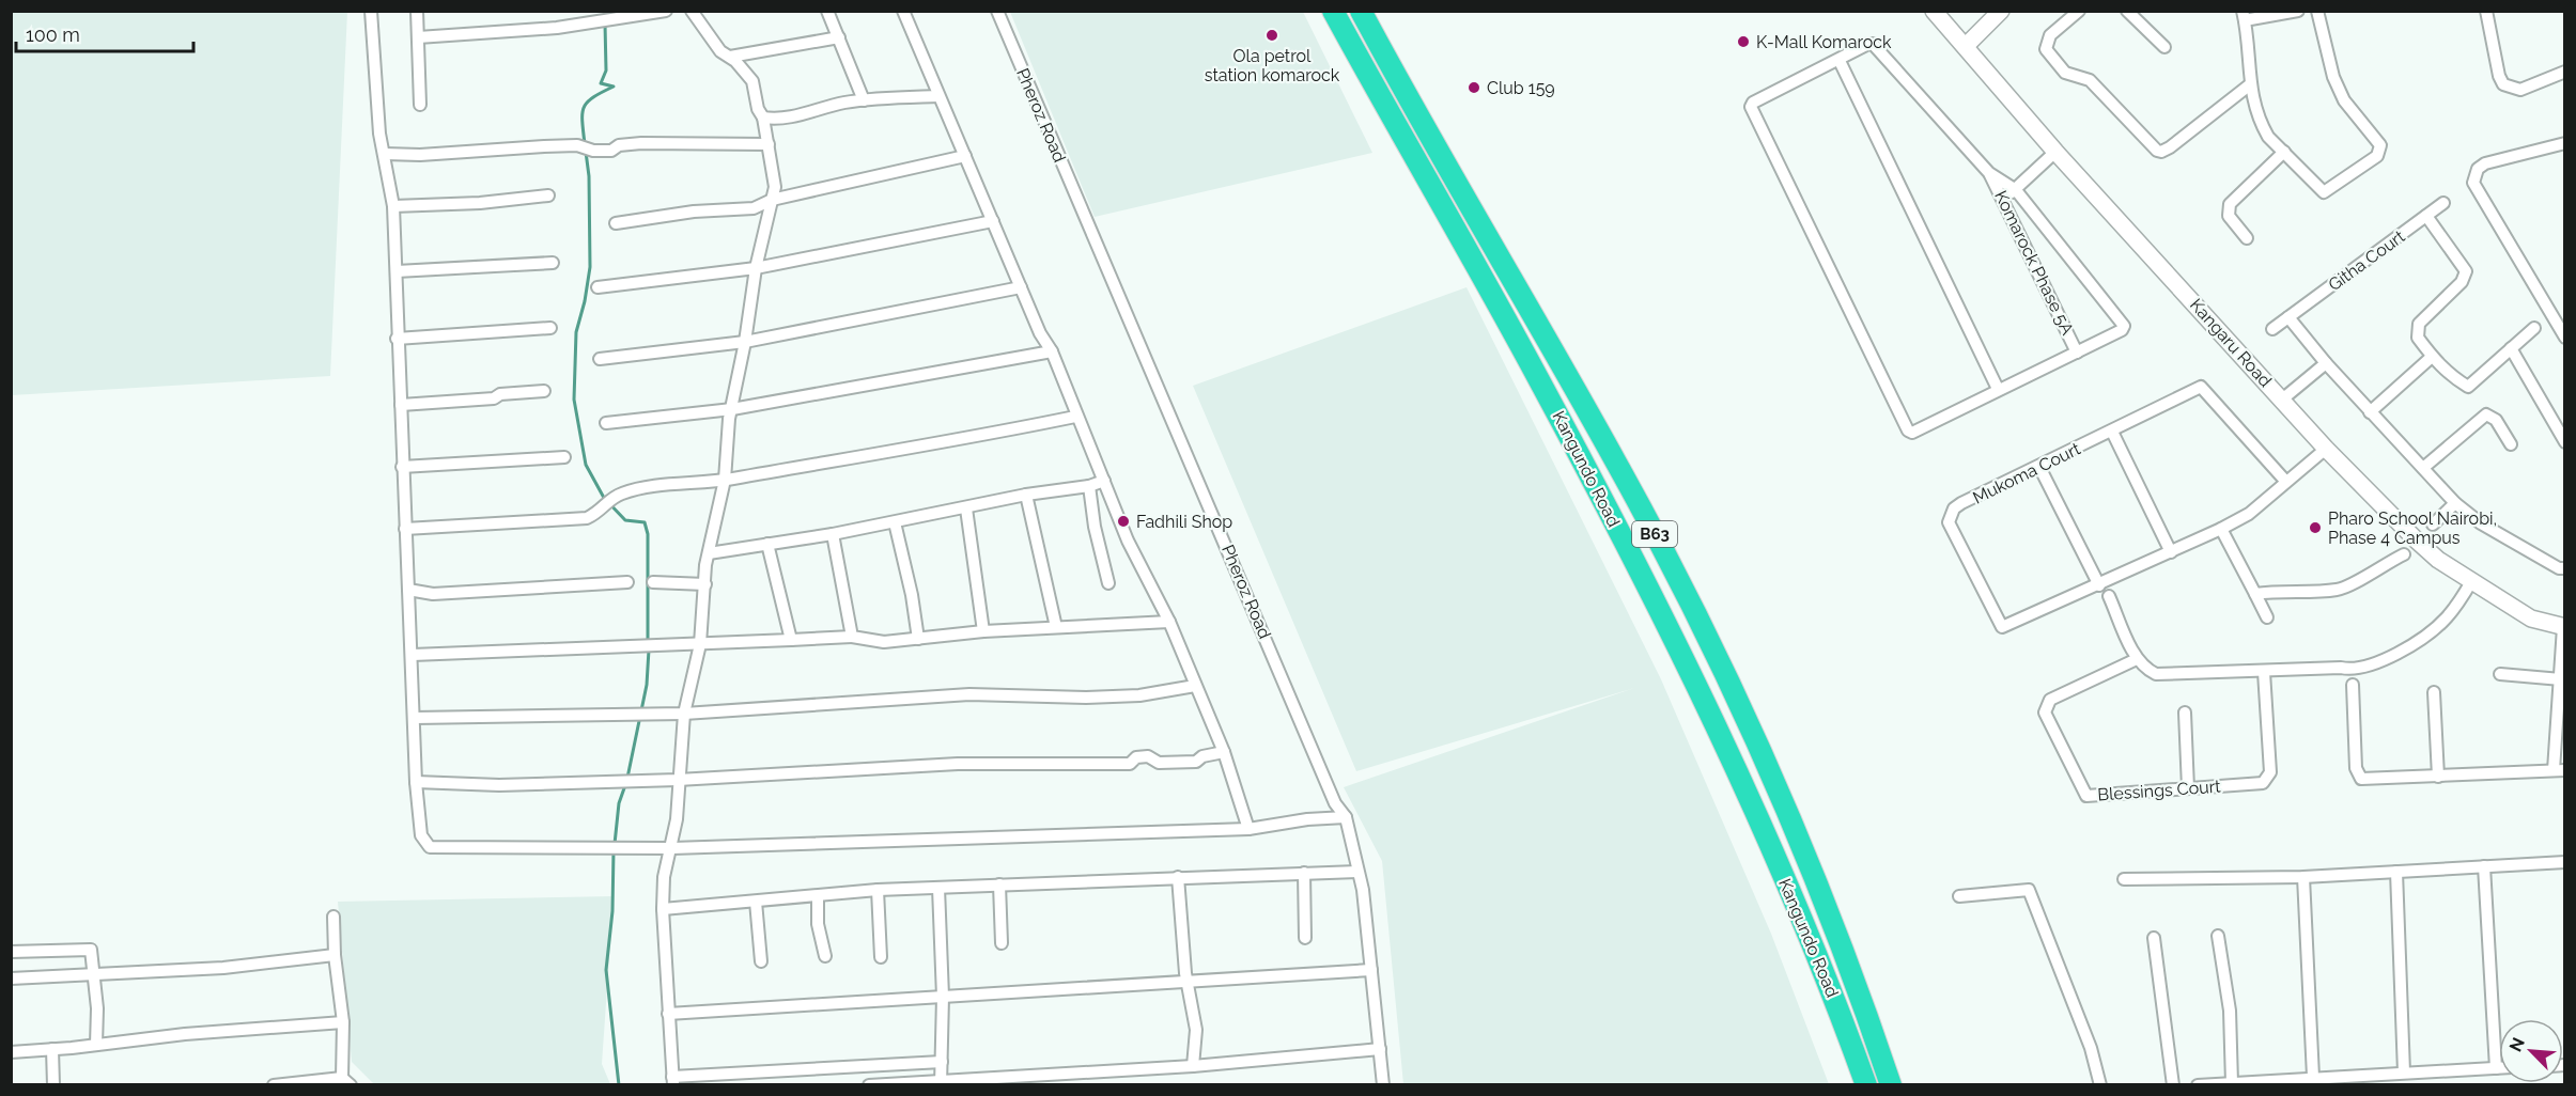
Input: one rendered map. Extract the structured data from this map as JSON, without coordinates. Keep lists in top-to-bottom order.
{
  "streets": {
    "highway": ["Kangundo Road", "B63"],
    "street": [
      "Pheroz Road",
      "Githa Court",
      "Komarock Phase 5A",
      "Kangaru Road",
      "Mukoma Court",
      "Blessings Court"
    ]
  },
  "places": [
    "Ola petrol station komarock",
    "K-Mall Komarock",
    "Club 159",
    "Fadhili Shop",
    "Pharo School Nairobi, Phase 4 Campus"
  ],
  "scale_bar": "100 m",
  "north": "top left"
}
